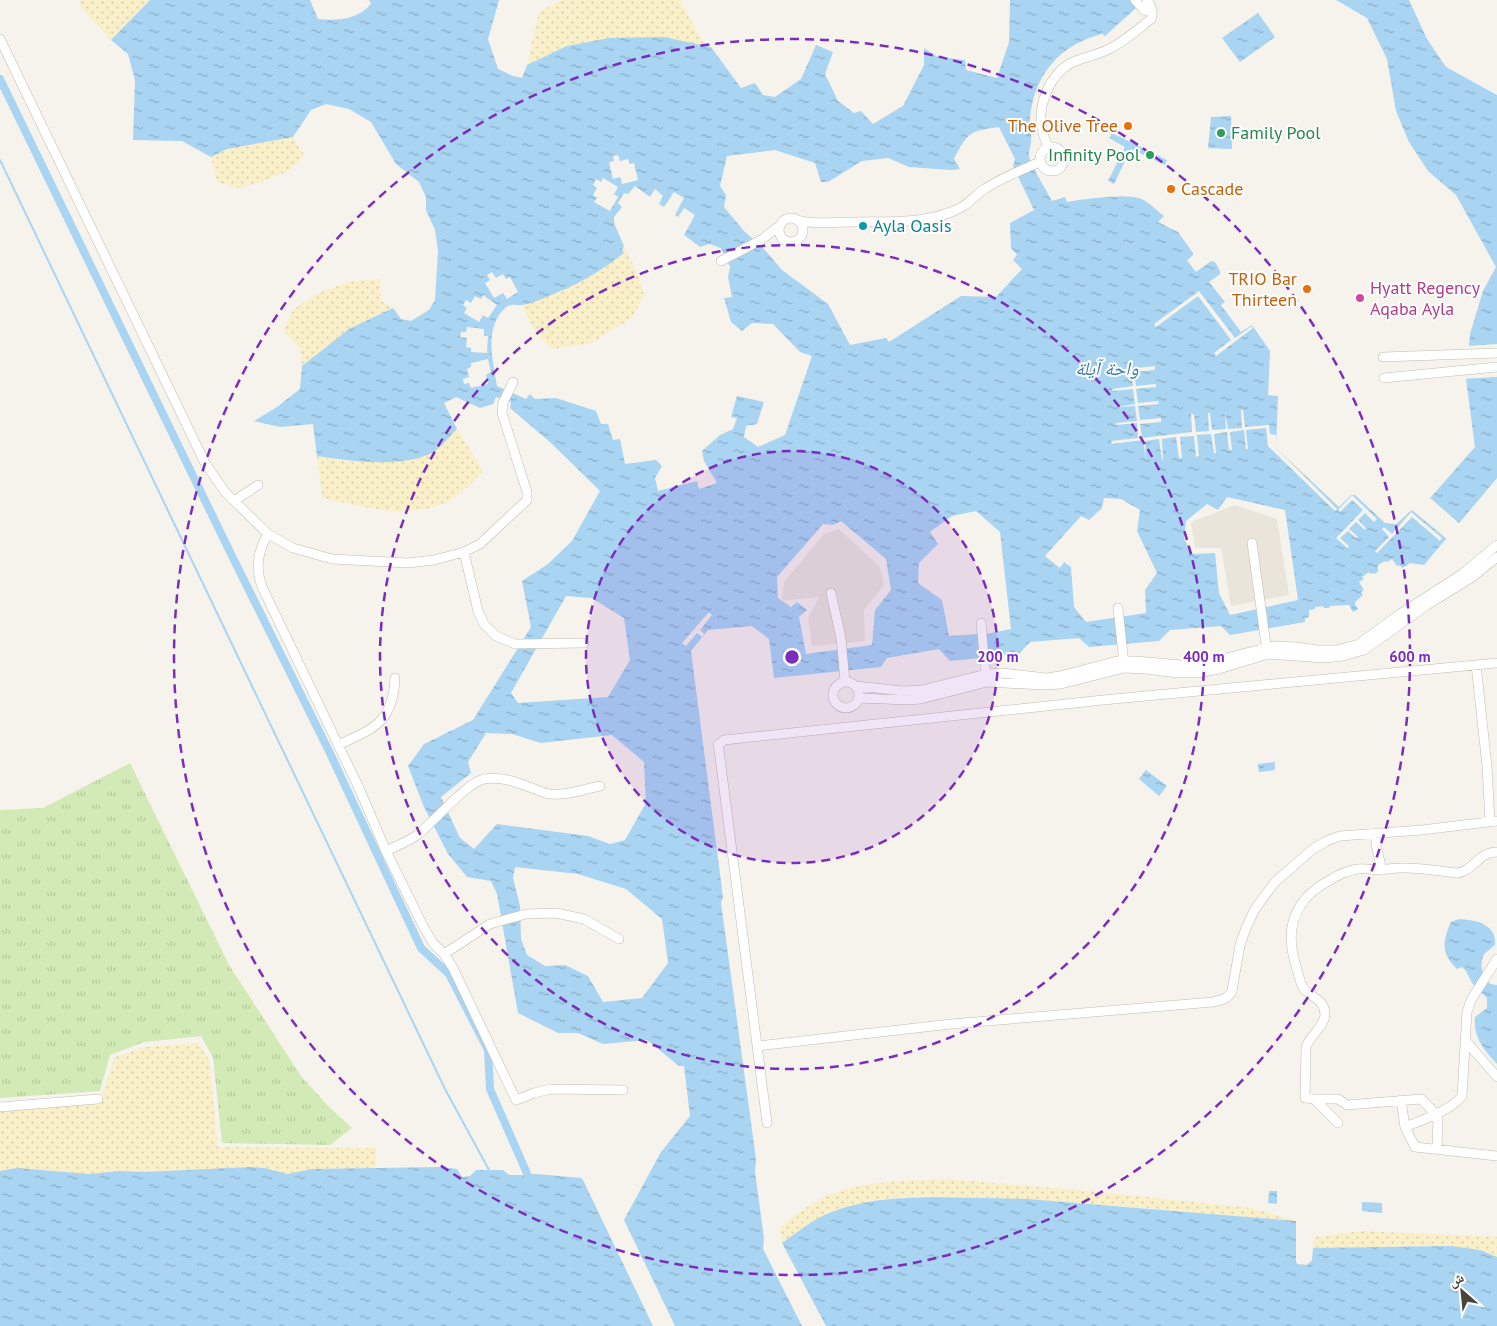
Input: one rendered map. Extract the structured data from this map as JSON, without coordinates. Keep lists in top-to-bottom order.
{
  "water": ["واحة آيلة"],
  "places": [
    "The Olive Tree",
    "Family Pool",
    "Infinity Pool",
    "Cascade",
    "Ayla Oasis",
    "TRIO Bar Thirteen",
    "Hyatt Regency Aqaba Ayla"
  ],
  "north": "top left",
  "rings": ["200 m", "400 m", "600 m"]
}
